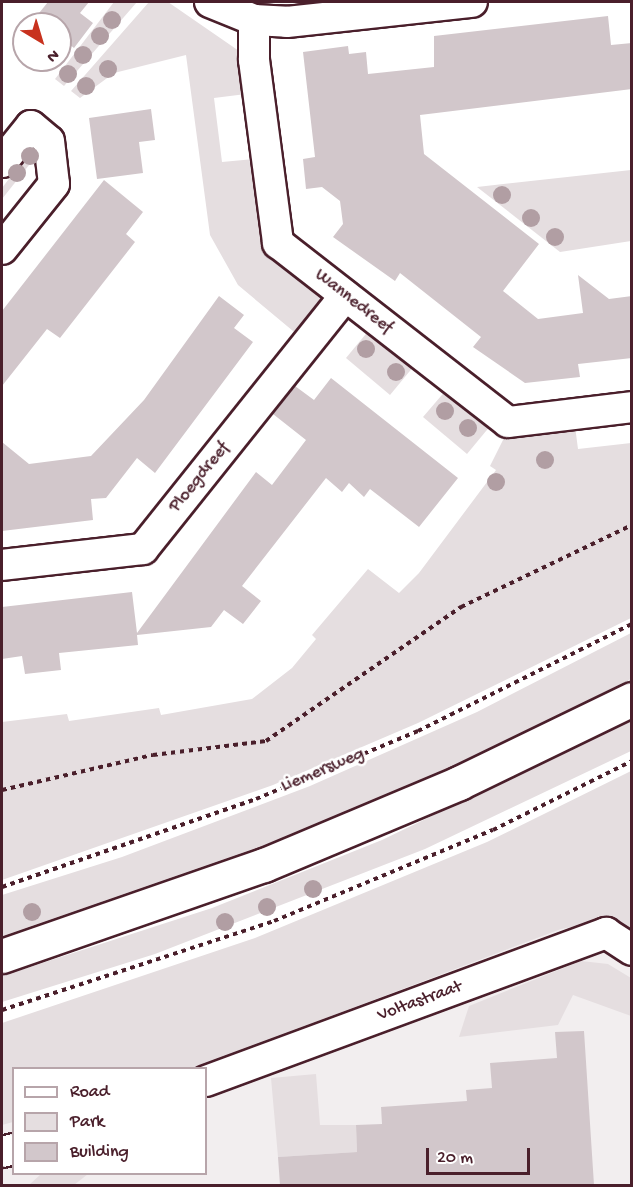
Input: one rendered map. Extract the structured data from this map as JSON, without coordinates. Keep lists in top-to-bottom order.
{
  "streets": {
    "street": ["Wannedreef", "Ploegdreef", "Voltastraat"],
    "path": ["Liemersweg"]
  },
  "crossings": [
    ["Wannedreef", "Ploegdreef"]
  ],
  "legend": ["Road", "Park", "Building"],
  "scale_bar": "20 m",
  "north": "bottom right"
}
